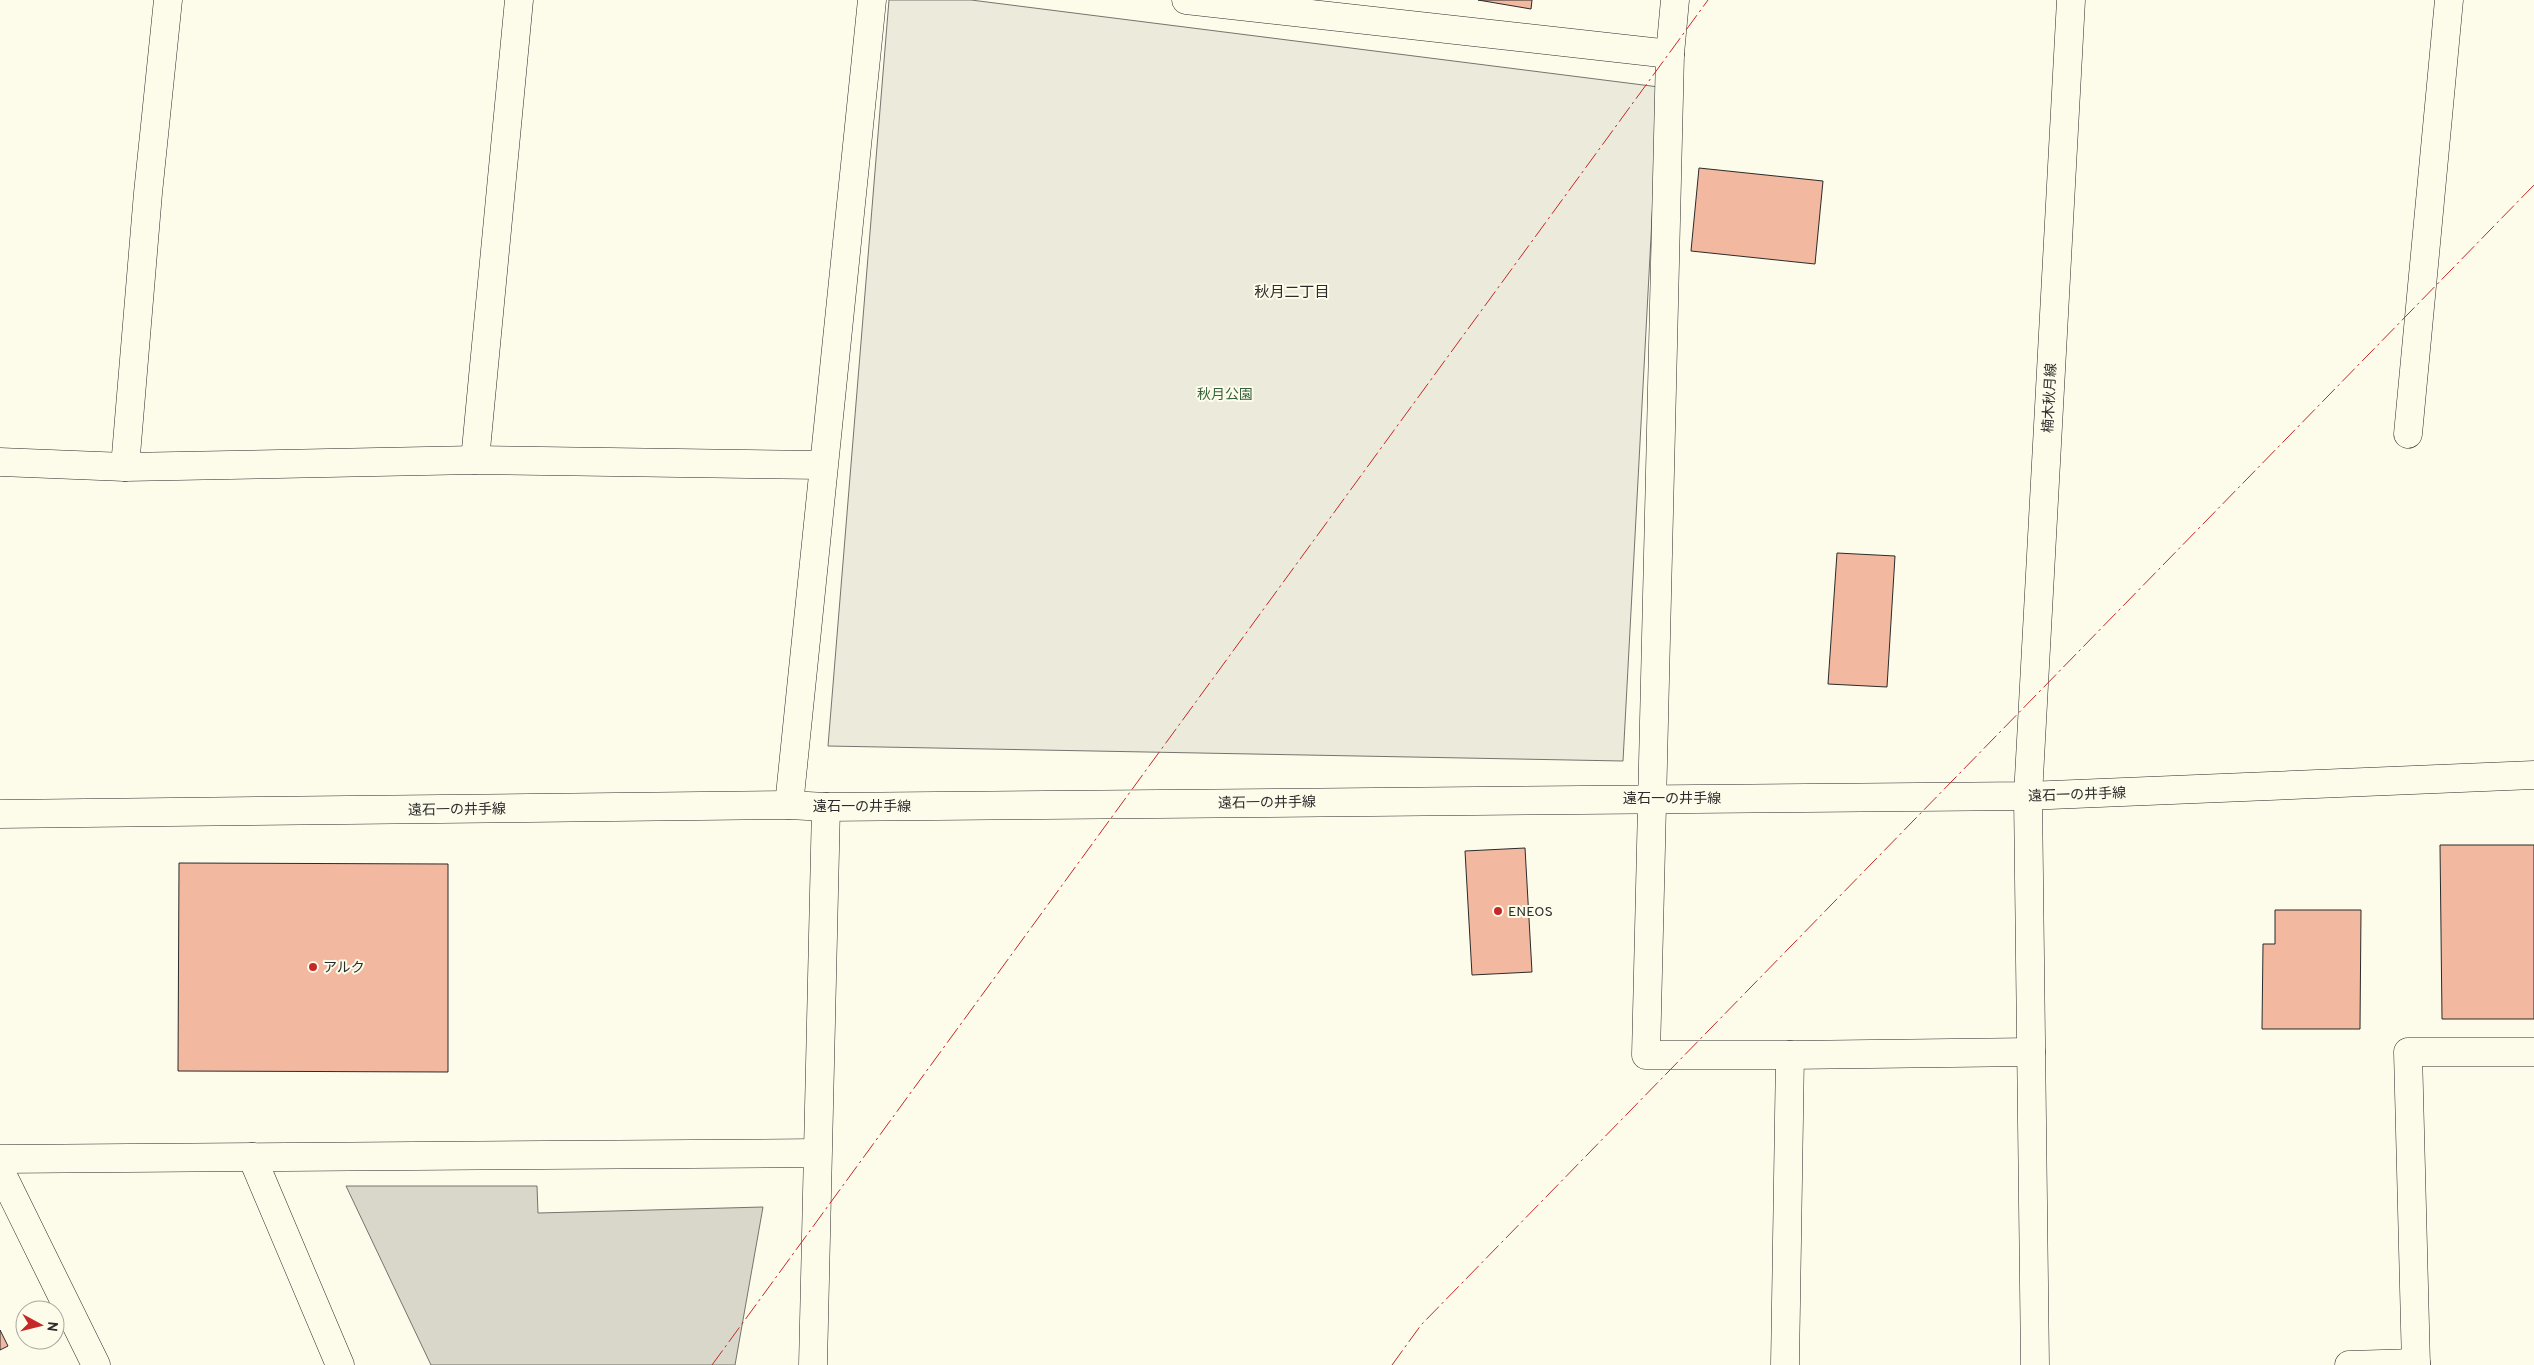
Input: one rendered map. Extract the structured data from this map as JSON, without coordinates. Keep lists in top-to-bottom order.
{
  "streets": {
    "street": ["楠木秋月線", "遠石一の井手線"]
  },
  "crossings": [
    ["楠木秋月線", "遠石一の井手線"]
  ],
  "districts": ["秋月二丁目"],
  "parks": ["秋月公園"],
  "places": ["ENEOS", "アルク"],
  "north": "right"
}
